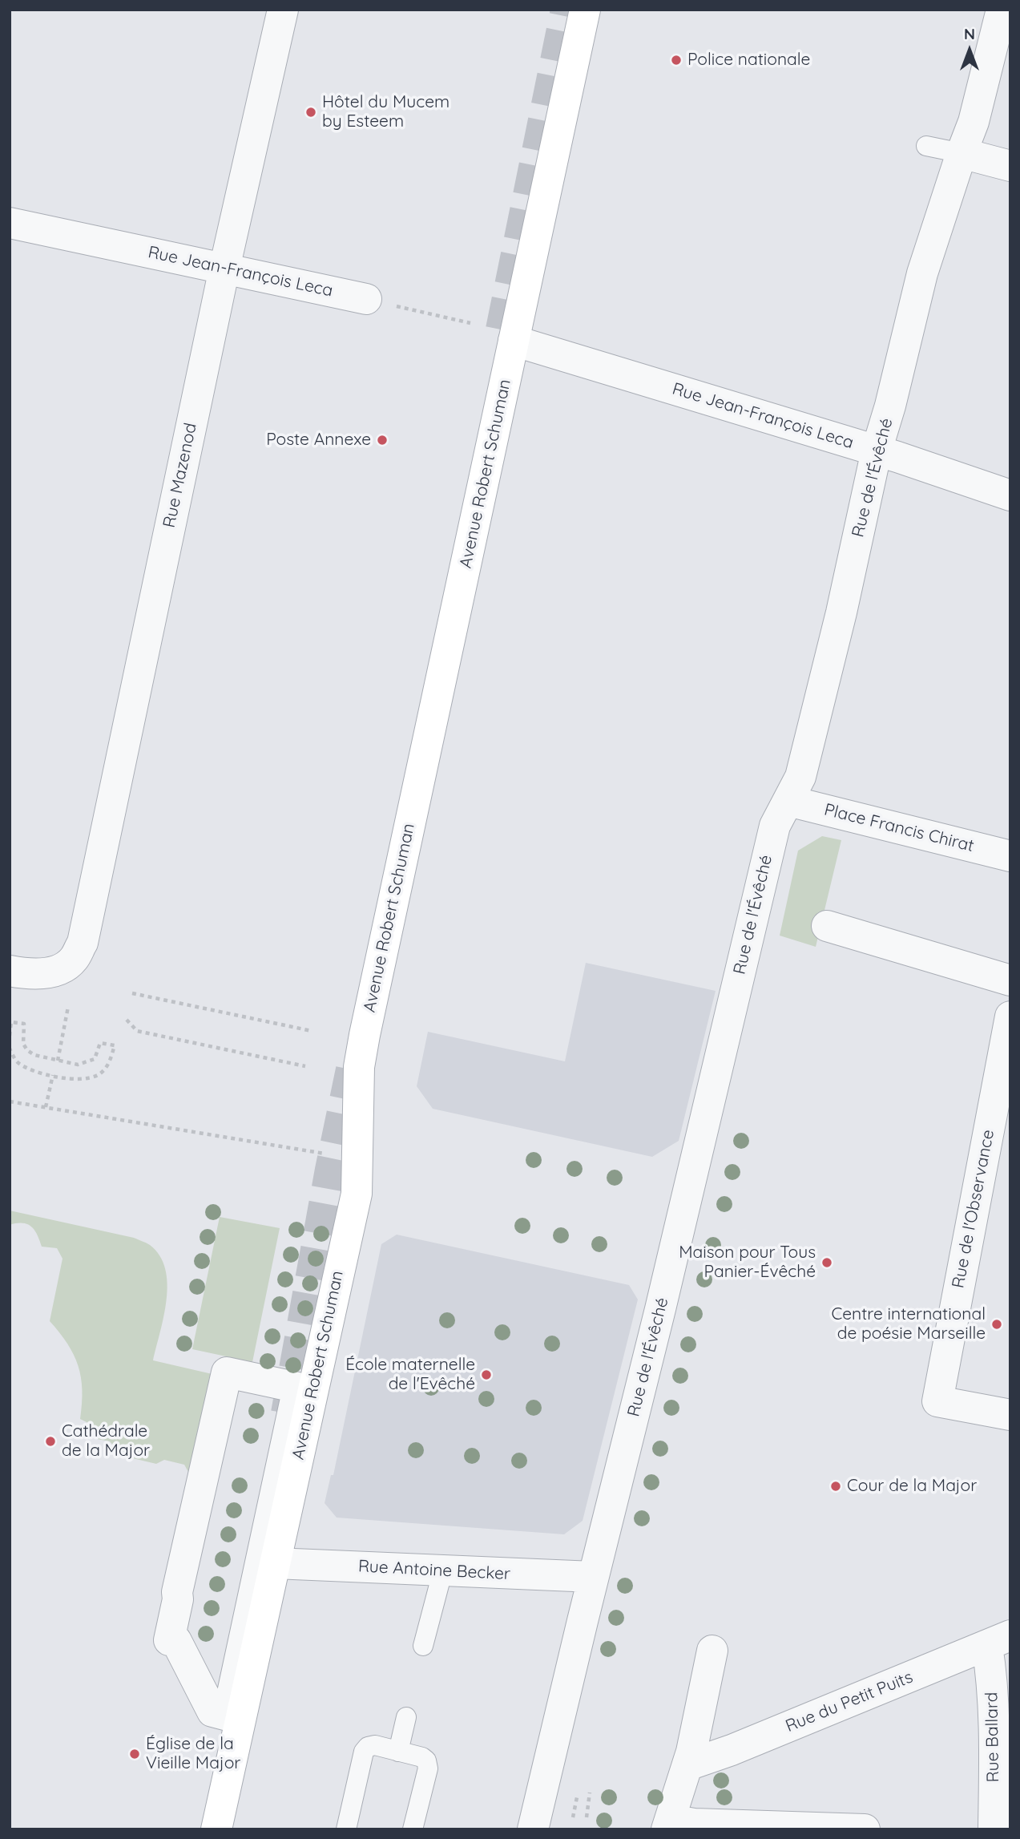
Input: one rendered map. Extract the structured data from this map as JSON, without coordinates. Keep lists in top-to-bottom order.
{
  "streets": {
    "street": [
      "Rue Jean-François Leca",
      "Avenue Robert Schuman",
      "Rue Mazenod",
      "Rue de l'Évêché",
      "Place Francis Chirat",
      "Rue de l'Observance",
      "Rue Antoine Becker",
      "Rue du Petit Puits",
      "Rue Ballard"
    ]
  },
  "crossings": [
    ["Rue Jean-François Leca", "Avenue Robert Schuman"],
    ["Rue Jean-François Leca", "Rue Mazenod"],
    ["Rue Jean-François Leca", "Rue de l'Évêché"],
    ["Avenue Robert Schuman", "Rue Antoine Becker"],
    ["Rue de l'Évêché", "Place Francis Chirat"],
    ["Rue de l'Évêché", "Rue Antoine Becker"],
    ["Rue du Petit Puits", "Rue Ballard"]
  ],
  "places": [
    "Police nationale",
    "Hôtel du Mucem by Esteem",
    "Poste Annexe",
    "Maison pour Tous Panier-Évêché",
    "Centre international de poésie Marseille",
    "École maternelle de l'Evêché",
    "Cathédrale de la Major",
    "Cour de la Major",
    "Église de la Vieille Major"
  ],
  "north": "top"
}
